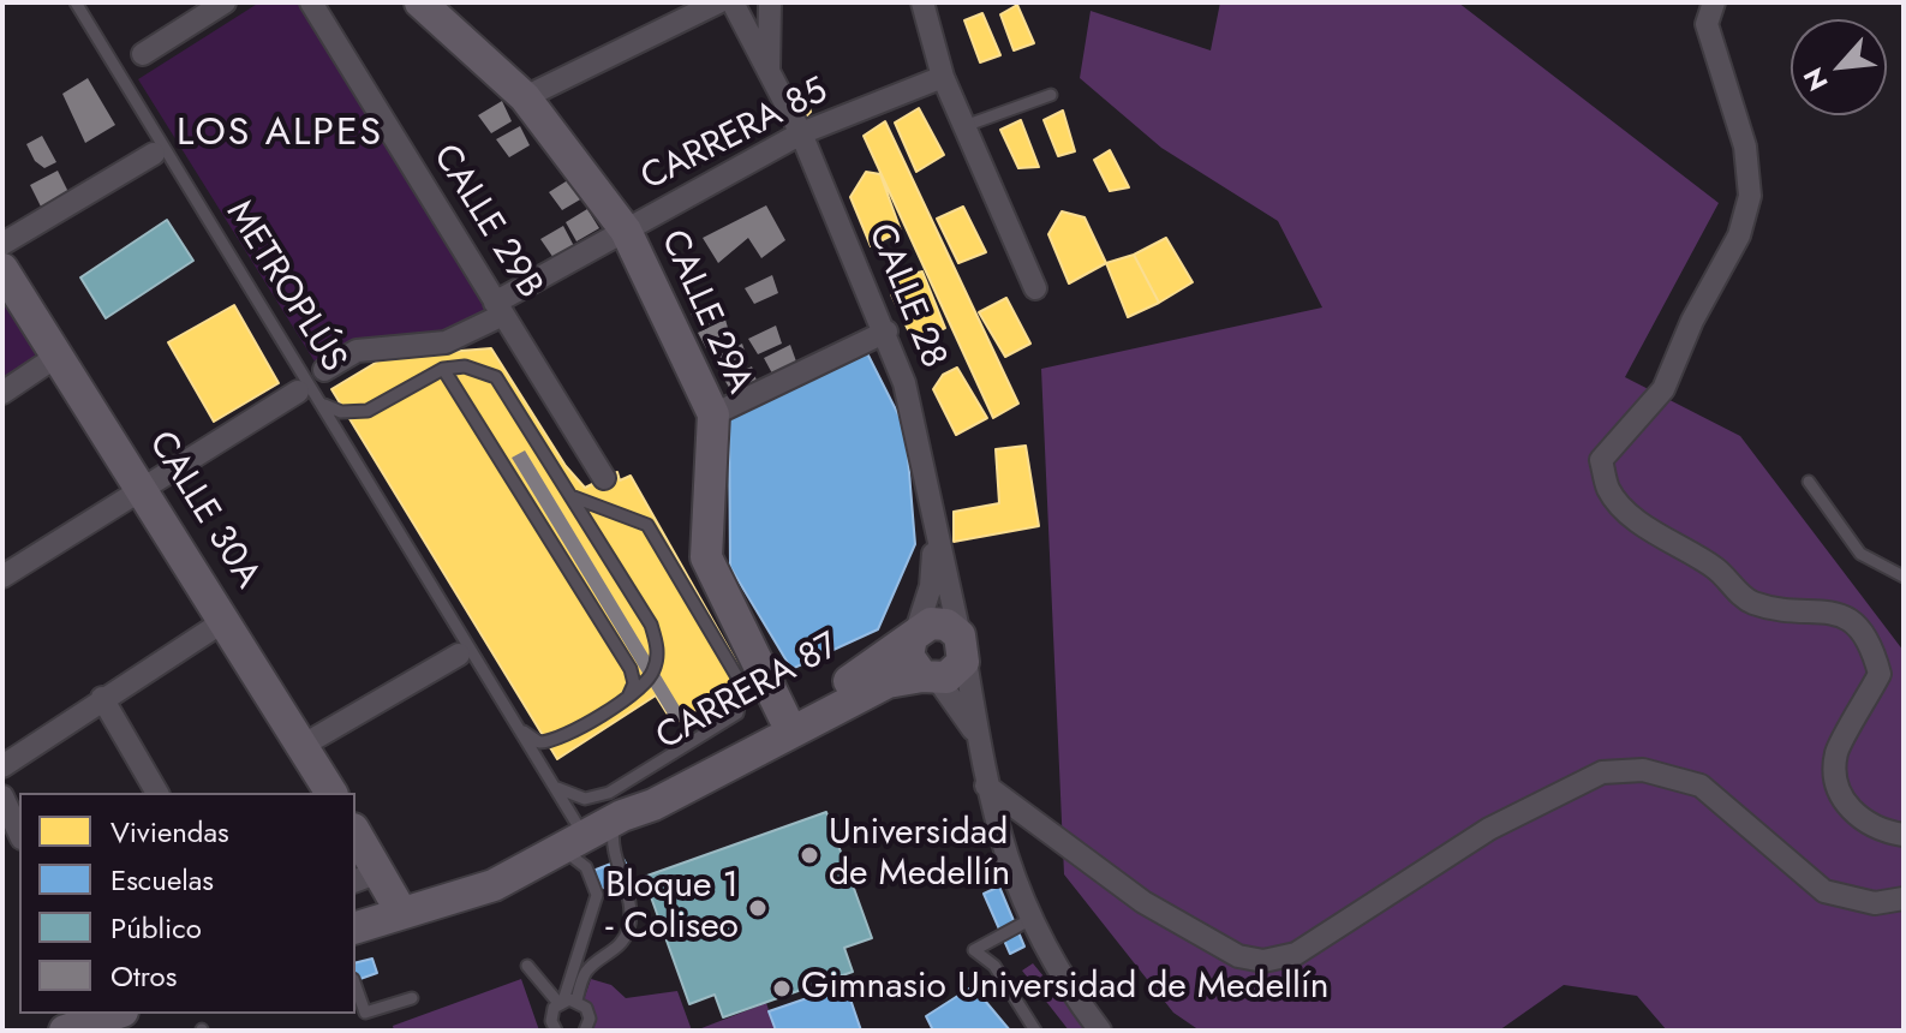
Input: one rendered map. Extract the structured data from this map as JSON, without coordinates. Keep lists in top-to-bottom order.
{
  "streets": {
    "street": [
      "CARRERA 85",
      "CALLE 29B",
      "CALLE 28",
      "CALLE 29A",
      "CALLE 30A",
      "CARRERA 87"
    ],
    "lane": ["METROPLÚS"]
  },
  "crossings": [
    ["CARRERA 85", "CALLE 29B"],
    ["CARRERA 85", "CALLE 28"],
    ["CARRERA 85", "CALLE 29A"],
    ["METROPLÚS", "CARRERA 87"],
    ["CALLE 28", "CARRERA 87"],
    ["CALLE 29A", "CARRERA 87"]
  ],
  "districts": ["LOS ALPES"],
  "places": ["Universidad de Medellín", "Bloque 1 - Coliseo", "Gimnasio Universidad de Medellín"],
  "legend": [
    "Viviendas",
    "Escuelas",
    "Público",
    "Otros"
  ],
  "north": "bottom left"
}
